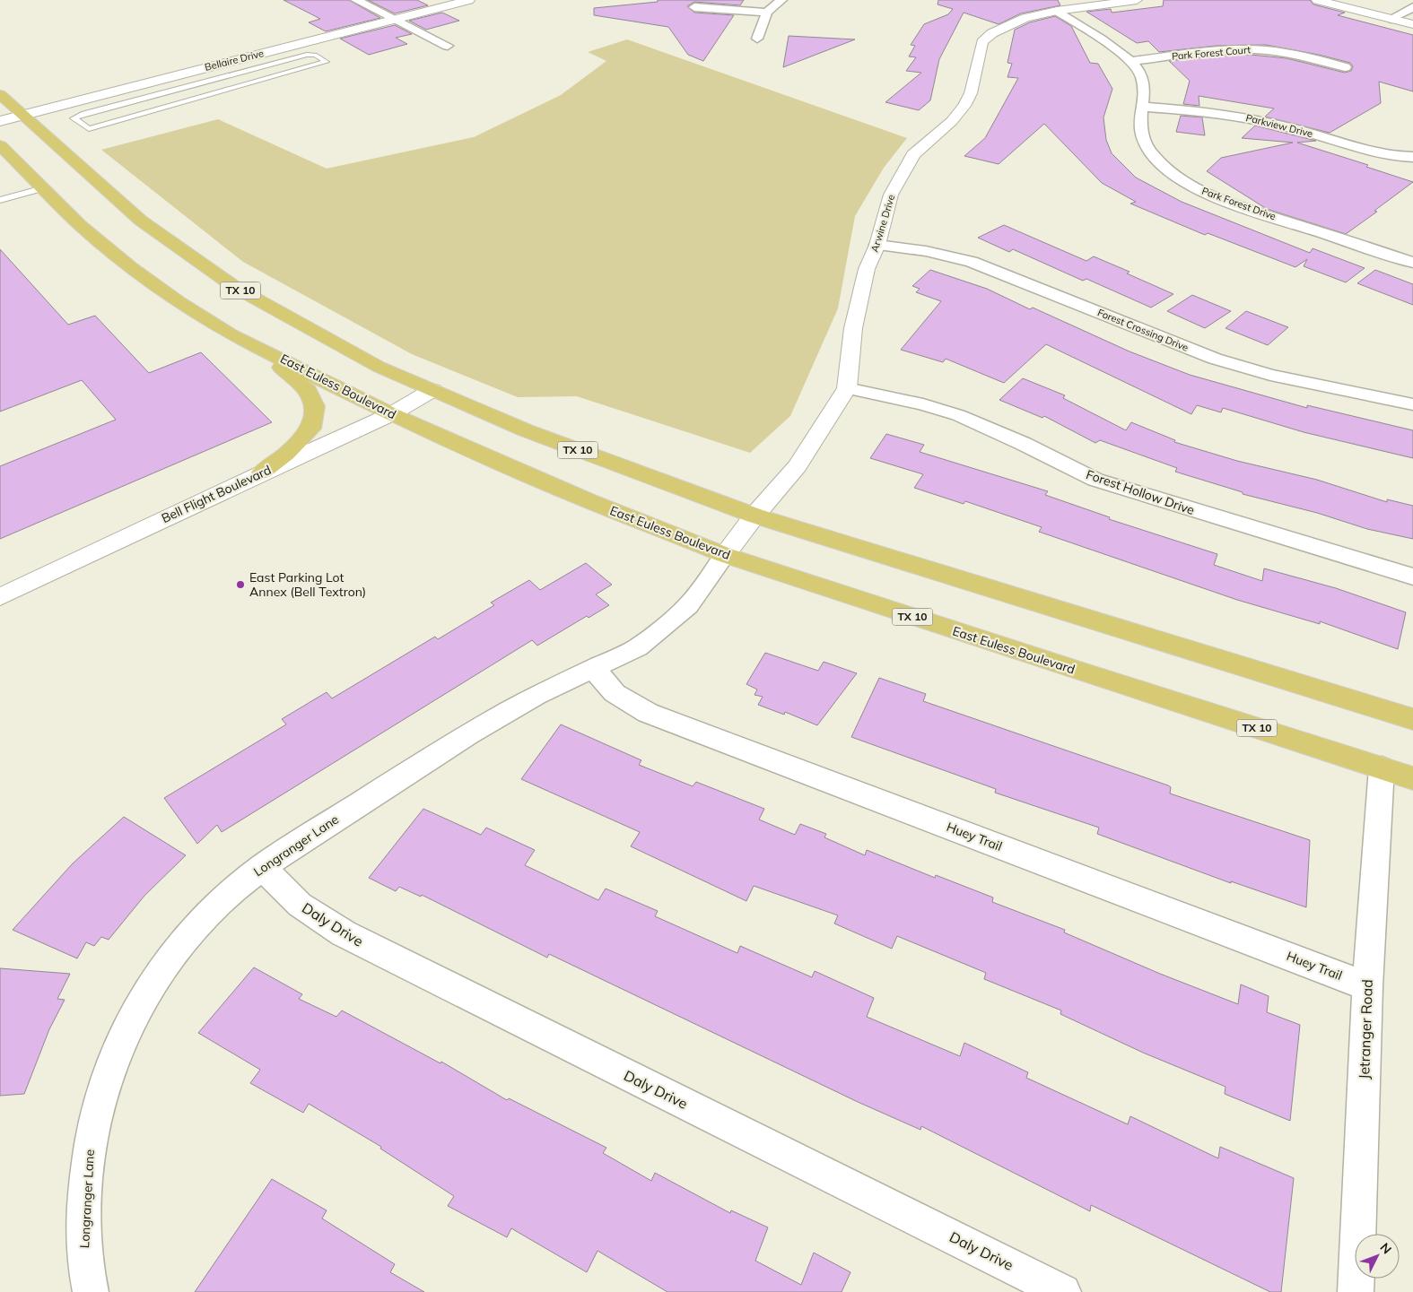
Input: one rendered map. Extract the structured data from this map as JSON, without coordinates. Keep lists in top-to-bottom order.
{
  "streets": {
    "main road": ["TX 10", "East Euless Boulevard"],
    "street": [
      "Park Forest Court",
      "Bellaire Drive",
      "Parkview Drive",
      "Park Forest Drive",
      "Arwine Drive",
      "Forest Crossing Drive",
      "Forest Hollow Drive",
      "Bell Flight Boulevard",
      "Huey Trail",
      "Longranger Lane",
      "Daly Drive",
      "Jetranger Road"
    ]
  },
  "crossings": [
    ["Park Forest Court", "Park Forest Drive"],
    ["Bellaire Drive", "TX 10"],
    ["Parkview Drive", "Park Forest Drive"],
    ["Park Forest Drive", "Arwine Drive"],
    ["Arwine Drive", "TX 10"],
    ["Arwine Drive", "Forest Crossing Drive"],
    ["Arwine Drive", "East Euless Boulevard"],
    ["Arwine Drive", "Forest Hollow Drive"],
    ["Arwine Drive", "Longranger Lane"],
    ["TX 10", "Bell Flight Boulevard"],
    ["East Euless Boulevard", "Bell Flight Boulevard"],
    ["East Euless Boulevard", "Longranger Lane"],
    ["East Euless Boulevard", "Jetranger Road"],
    ["Huey Trail", "Longranger Lane"],
    ["Huey Trail", "Jetranger Road"],
    ["Longranger Lane", "Daly Drive"]
  ],
  "places": ["East Parking Lot Annex (Bell Textron)"],
  "north": "top right"
}
